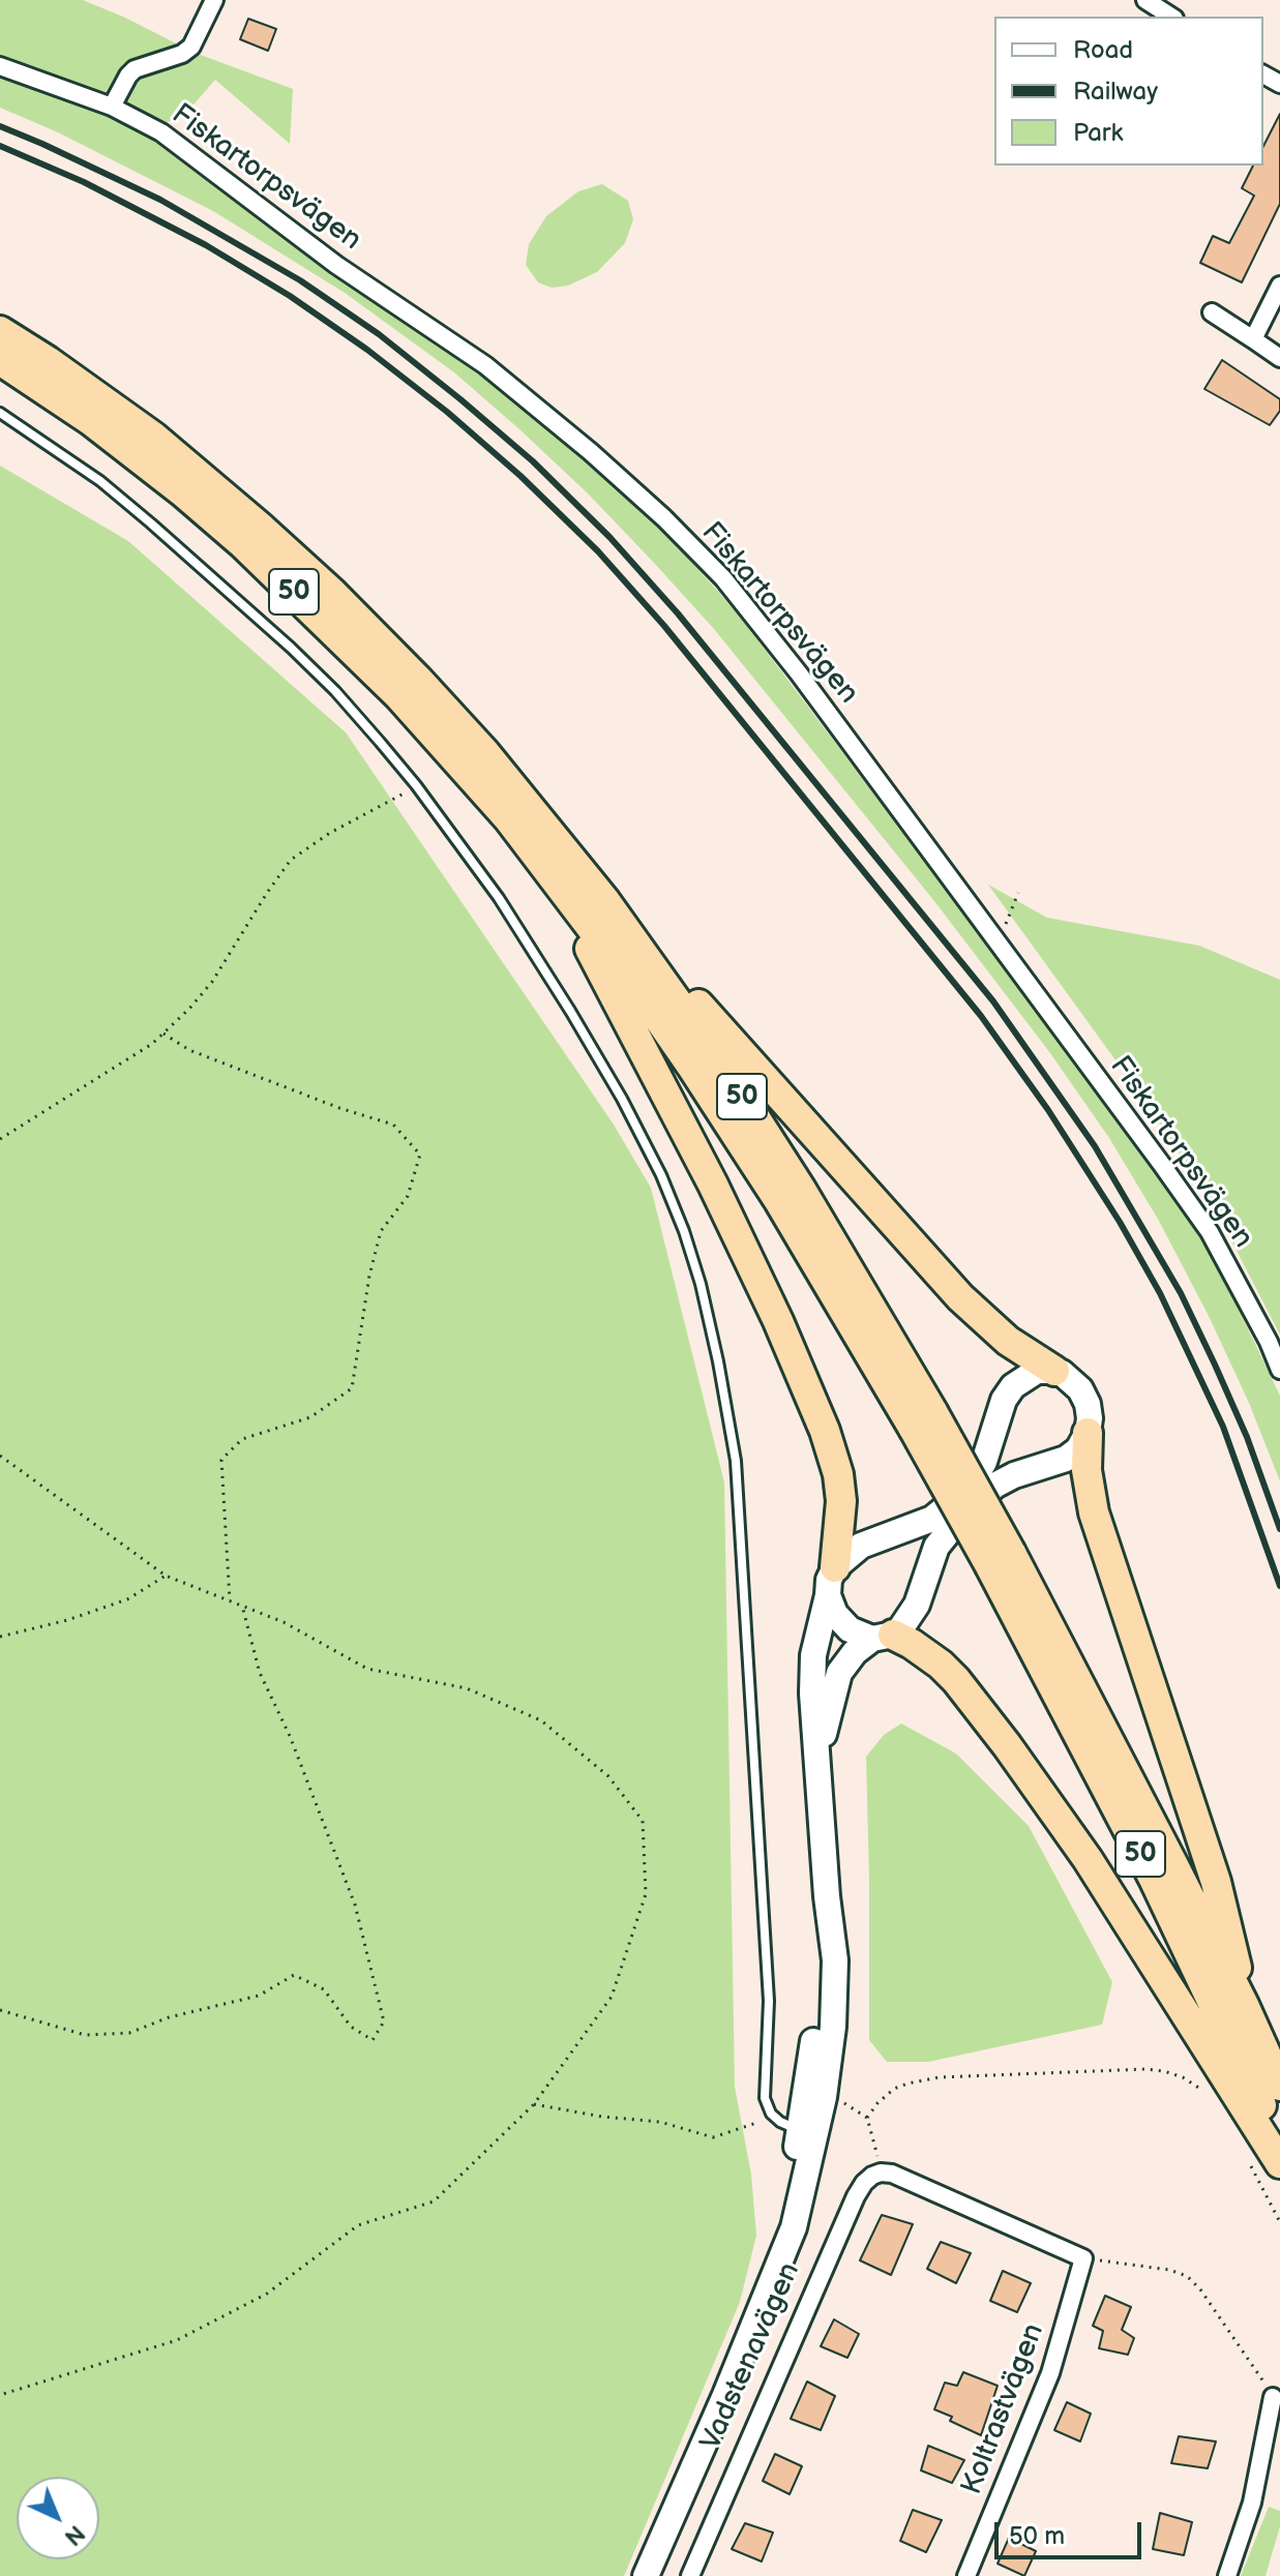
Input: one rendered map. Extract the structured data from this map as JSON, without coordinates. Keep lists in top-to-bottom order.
{
  "streets": {
    "highway": ["50"],
    "main road": ["Vadstenavägen"],
    "street": ["Fiskartorpsvägen", "Koltrastvägen"]
  },
  "crossings": [
    ["50", "Vadstenavägen"]
  ],
  "legend": ["Road", "Railway", "Park"],
  "scale_bar": "50 m",
  "north": "bottom right"
}
